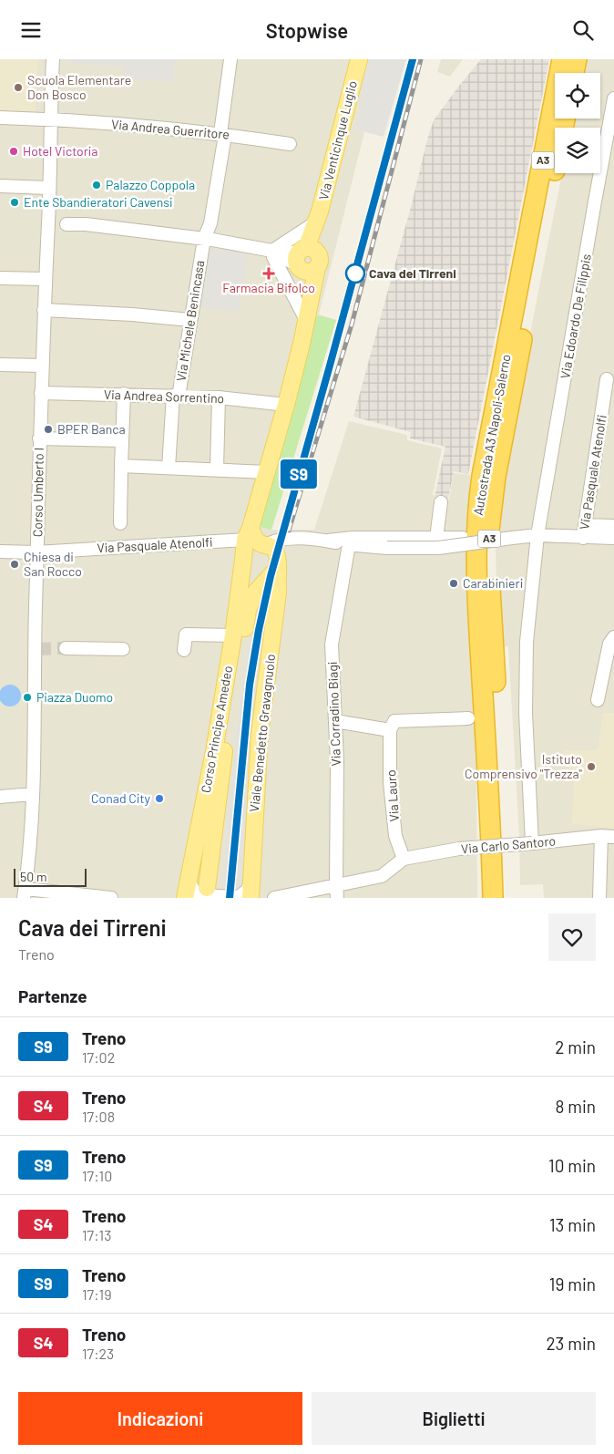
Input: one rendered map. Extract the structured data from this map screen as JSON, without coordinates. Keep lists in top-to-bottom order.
{
  "streets": {
    "highway": ["A3", "Autostrada A3 Napoli-Salerno"],
    "main road": ["Via Venticinque Luglio", "Corso Principe Amedeo", "Viale Benedetto Gravagnuolo"],
    "street": [
      "Via Andrea Guerritore",
      "Via Edoardo De Filippis",
      "Via Michele Benincasa",
      "Via Andrea Sorrentino",
      "Via Pasquale Atenolfi",
      "Corso Umberto I",
      "Via Corradino Biagi",
      "Via Lauro",
      "Via Carlo Santoro"
    ]
  },
  "crossings": [
    ["Via Andrea Guerritore", "Via Michele Benincasa"],
    ["Via Andrea Guerritore", "Corso Umberto I"],
    ["Via Venticinque Luglio", "Corso Principe Amedeo"],
    ["Via Edoardo De Filippis", "Via Pasquale Atenolfi"],
    ["Via Edoardo De Filippis", "Via Carlo Santoro"],
    ["Via Michele Benincasa", "Via Andrea Sorrentino"],
    ["Via Andrea Sorrentino", "Corso Umberto I"],
    ["Via Andrea Sorrentino", "Corso Principe Amedeo"],
    ["Via Pasquale Atenolfi", "Corso Umberto I"],
    ["Via Pasquale Atenolfi", "Via Corradino Biagi"],
    ["Via Pasquale Atenolfi", "Corso Principe Amedeo"],
    ["Via Lauro", "Via Carlo Santoro"]
  ],
  "places": {
    "other": [
      "Scuola Elementare Don Bosco",
      "Hotel Victoria",
      "Palazzo Coppola",
      "Ente Sbandieratori Cavensi",
      "Cava dei Tirreni",
      "BPER Banca",
      "Chiesa di San Rocco",
      "Carabinieri",
      "Piazza Duomo",
      "Istituto Comprensivo \"Trezza\"",
      "Conad City"
    ],
    "health": ["Farmacia Bifolco"]
  },
  "scale_bar": "50 m",
  "page": {
    "header": "Stopwise",
    "on_map": "S9",
    "scale": "50 m",
    "heading": [
      ["Cava dei Tirreni", "Treno"],
      "Partenze"
    ],
    "list": [
      {
        "mark": "S9",
        "name": "Treno",
        "note": "17:02",
        "value": "2 min"
      },
      {
        "mark": "S4",
        "name": "Treno",
        "note": "17:08",
        "value": "8 min"
      },
      {
        "mark": "S9",
        "name": "Treno",
        "note": "17:10",
        "value": "10 min"
      },
      {
        "mark": "S4",
        "name": "Treno",
        "note": "17:13",
        "value": "13 min"
      },
      {
        "mark": "S9",
        "name": "Treno",
        "note": "17:19",
        "value": "19 min"
      },
      {
        "mark": "S4",
        "name": "Treno",
        "note": "17:23",
        "value": "23 min"
      }
    ],
    "buttons": ["Indicazioni", "Biglietti"]
  }
}
